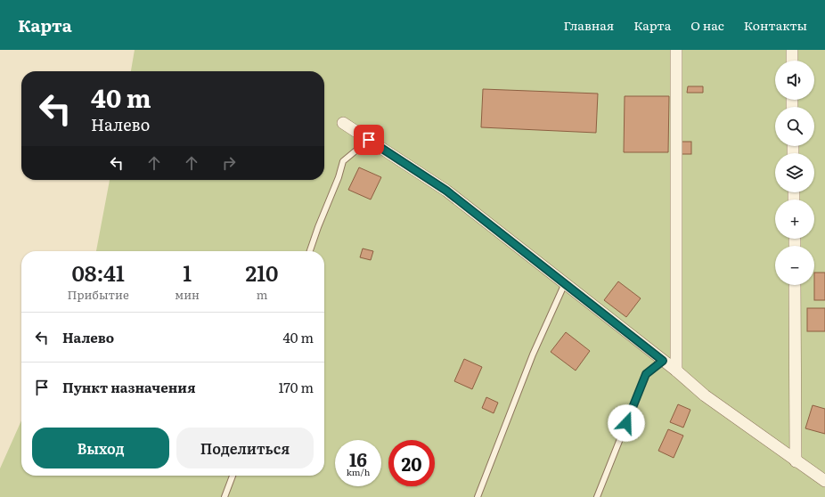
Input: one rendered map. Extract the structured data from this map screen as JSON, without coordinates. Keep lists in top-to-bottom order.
{
  "page": {
    "header": "Карта",
    "nav": [
      "Главная",
      "Карта",
      "О нас",
      "Контакты"
    ],
    "map_buttons": ["+", "−"],
    "turn": ["40 m", "Налево"],
    "eta": [
      "08:41",
      "Прибытие",
      "1",
      "мин",
      "210",
      "m"
    ],
    "list": [
      {
        "name": "Налево",
        "value": "40 m"
      },
      {
        "name": "Пункт назначения",
        "value": "170 m"
      }
    ],
    "buttons": ["Выход", "Поделиться"],
    "speed": "16 km/h",
    "limit": "20"
  }
}
